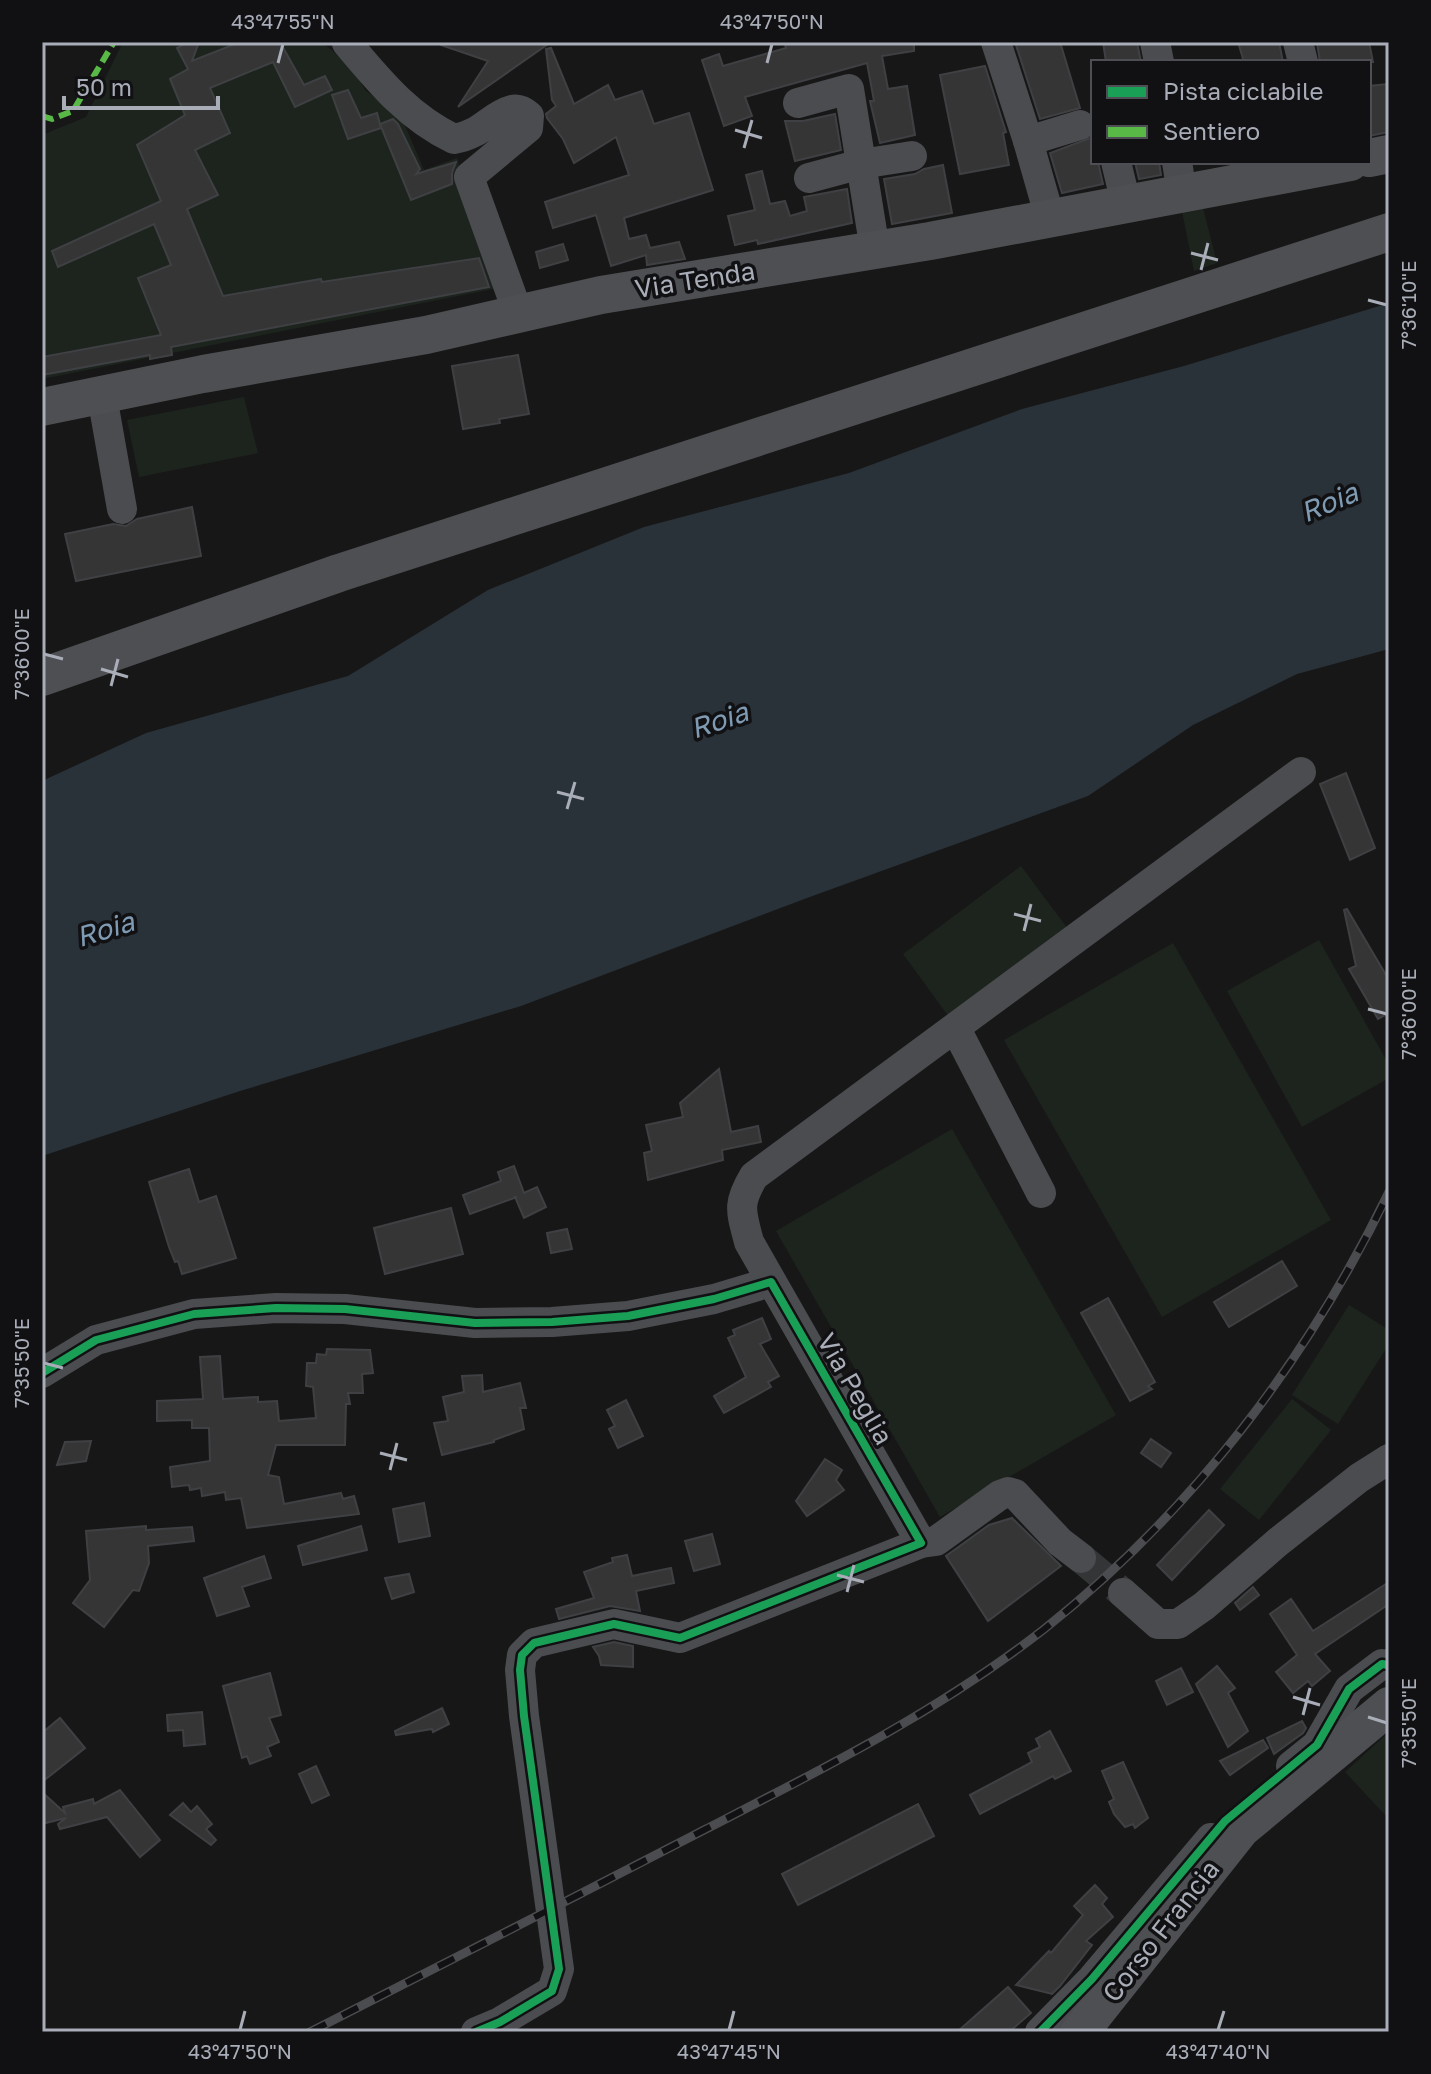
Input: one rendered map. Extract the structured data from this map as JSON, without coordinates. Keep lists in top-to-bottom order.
{
  "streets": {
    "main road": ["Via Tenda", "Corso Francia"],
    "street": ["Via Peglia"]
  },
  "water": ["Roia"],
  "legend": ["Pista ciclabile", "Sentiero"],
  "scale_bar": "50 m",
  "coordinates": [
    "43°47'55\"N",
    "43°47'50\"N",
    "7°36'10\"E",
    "7°36'00\"E",
    "7°35'50\"E",
    "43°47'45\"N",
    "43°47'40\"N"
  ]
}
